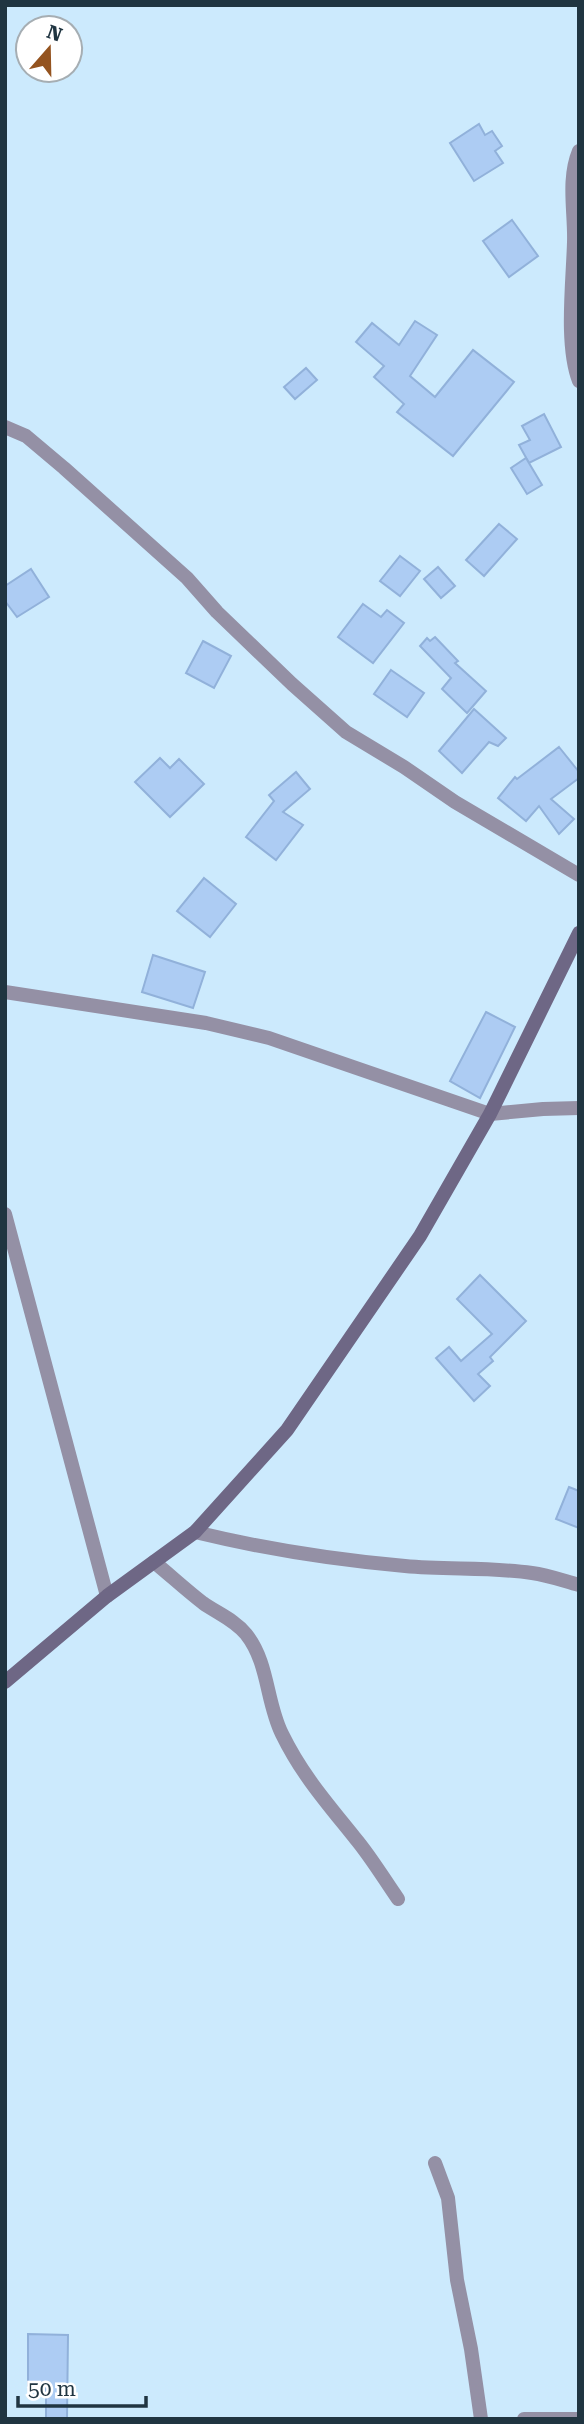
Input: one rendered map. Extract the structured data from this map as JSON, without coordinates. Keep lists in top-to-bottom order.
{
  "scale_bar": "50 m",
  "north": "top"
}
